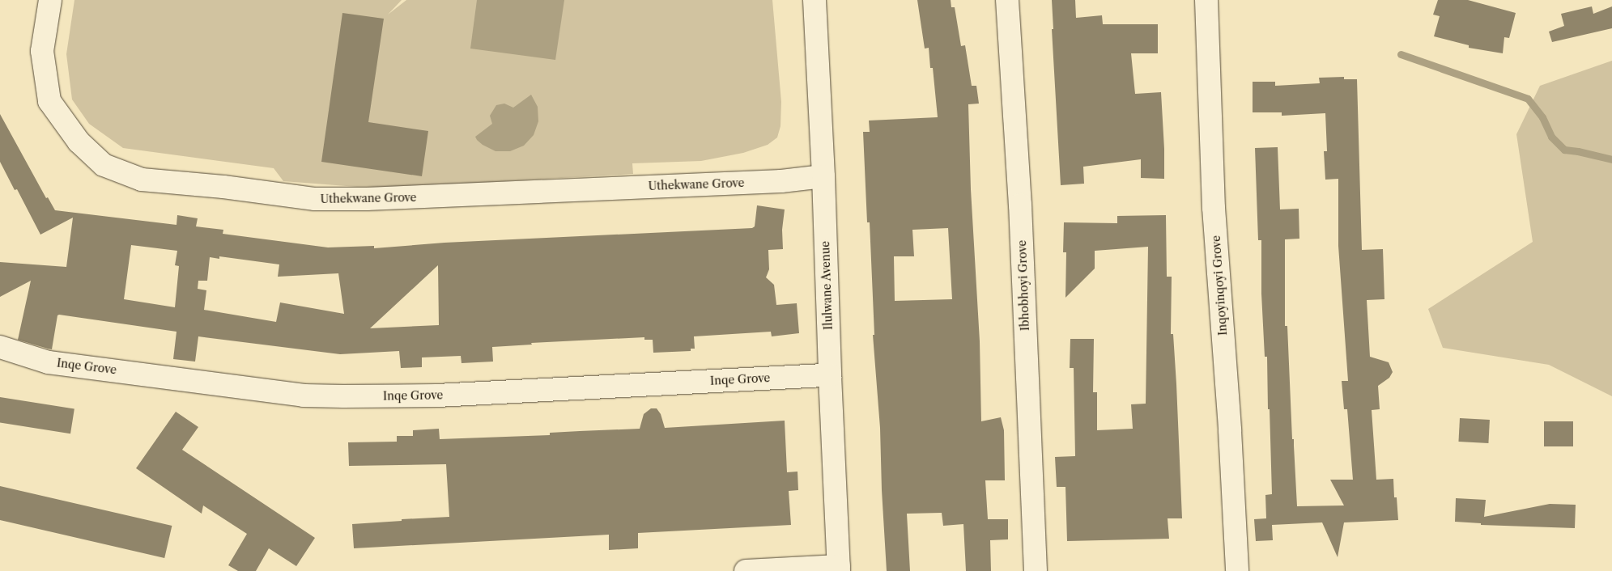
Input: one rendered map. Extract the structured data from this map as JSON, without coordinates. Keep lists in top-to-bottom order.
{
  "streets": {
    "street": [
      "Uthekwane Grove",
      "Ilulwane Avenue",
      "Ibhobhoyi Grove",
      "Inqoyinqoyi Grove",
      "Inqe Grove"
    ]
  },
  "crossings": [
    ["Uthekwane Grove", "Ilulwane Avenue"],
    ["Ilulwane Avenue", "Inqe Grove"]
  ]
}
